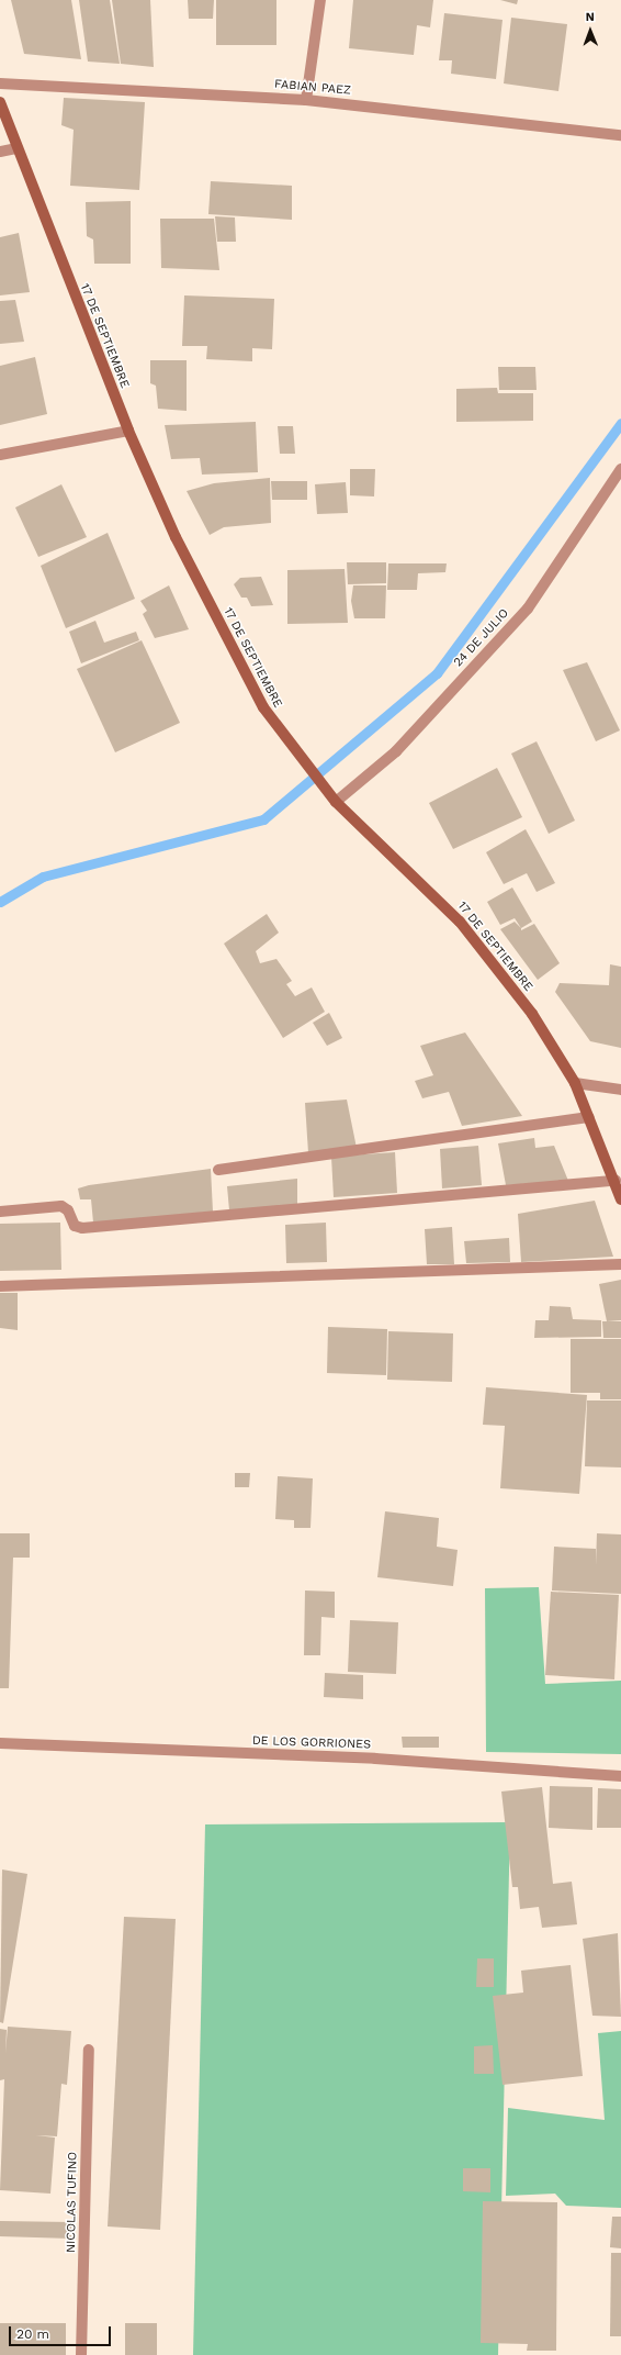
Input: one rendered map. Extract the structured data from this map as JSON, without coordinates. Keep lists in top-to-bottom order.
{
  "streets": {
    "street": [
      "FABIAN PAEZ",
      "17 DE SEPTIEMBRE",
      "24 DE JULIO",
      "DE LOS GORRIONES",
      "NICOLAS TUFINO"
    ]
  },
  "crossings": [
    ["17 DE SEPTIEMBRE", "24 DE JULIO"]
  ],
  "scale_bar": "20 m",
  "north": "top"
}
